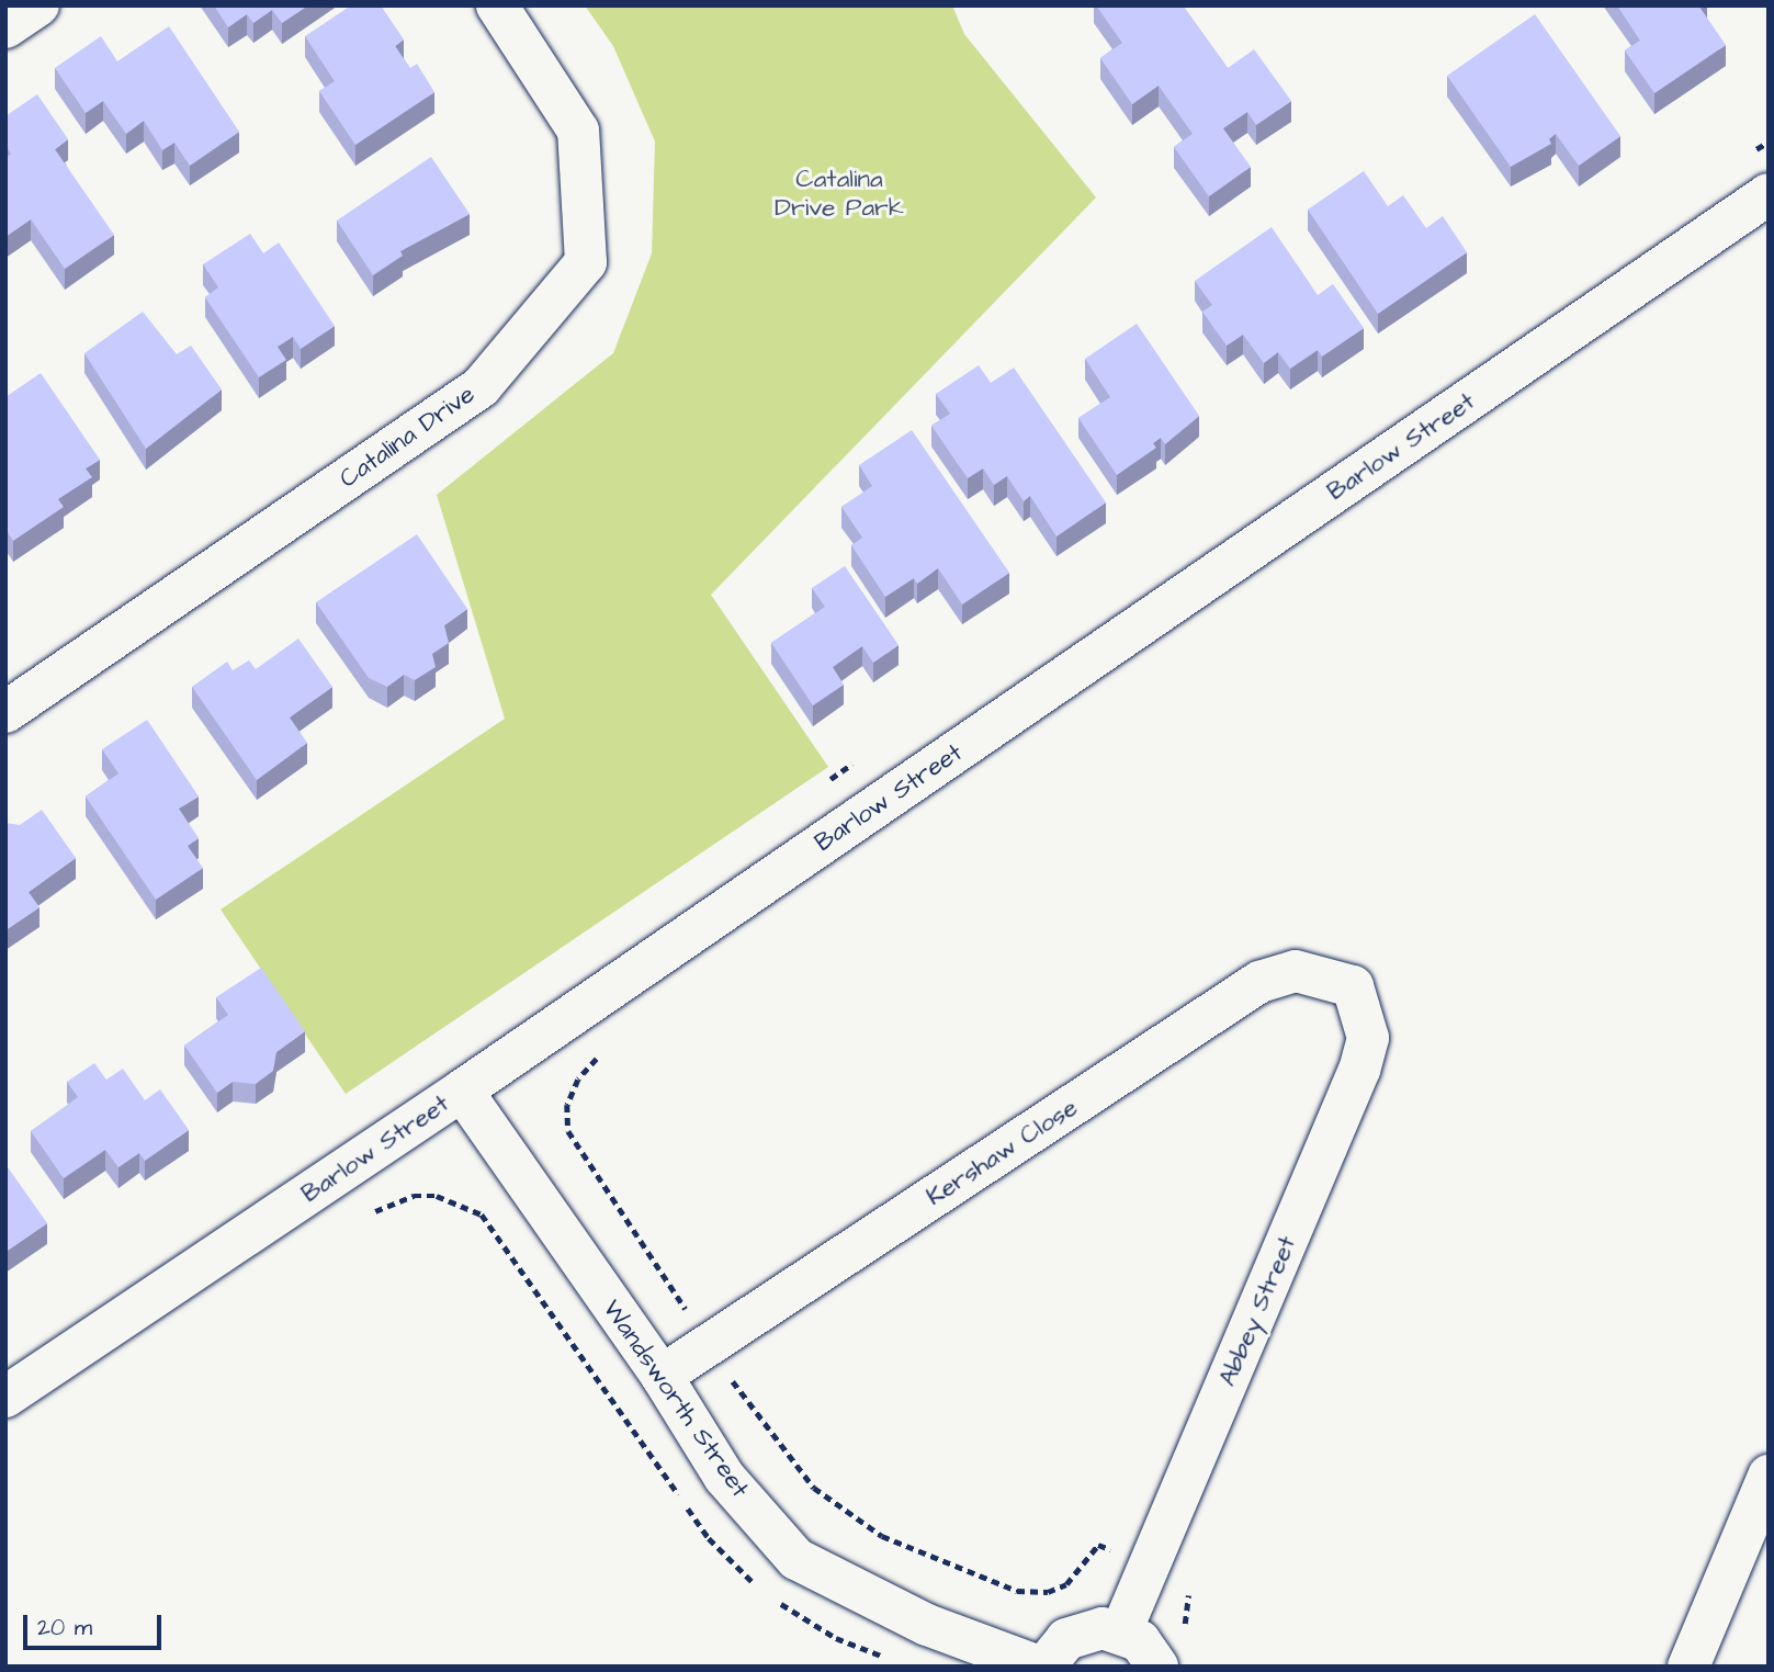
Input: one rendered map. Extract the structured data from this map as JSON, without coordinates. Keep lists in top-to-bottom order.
{
  "streets": {
    "street": [
      "Catalina Drive",
      "Barlow Street",
      "Kershaw Close",
      "Abbey Street",
      "Wandsworth Street"
    ]
  },
  "crossings": [
    ["Barlow Street", "Wandsworth Street"],
    ["Kershaw Close", "Abbey Street"],
    ["Kershaw Close", "Wandsworth Street"]
  ],
  "parks": ["Catalina Drive Park"],
  "scale_bar": "20 m"
}
